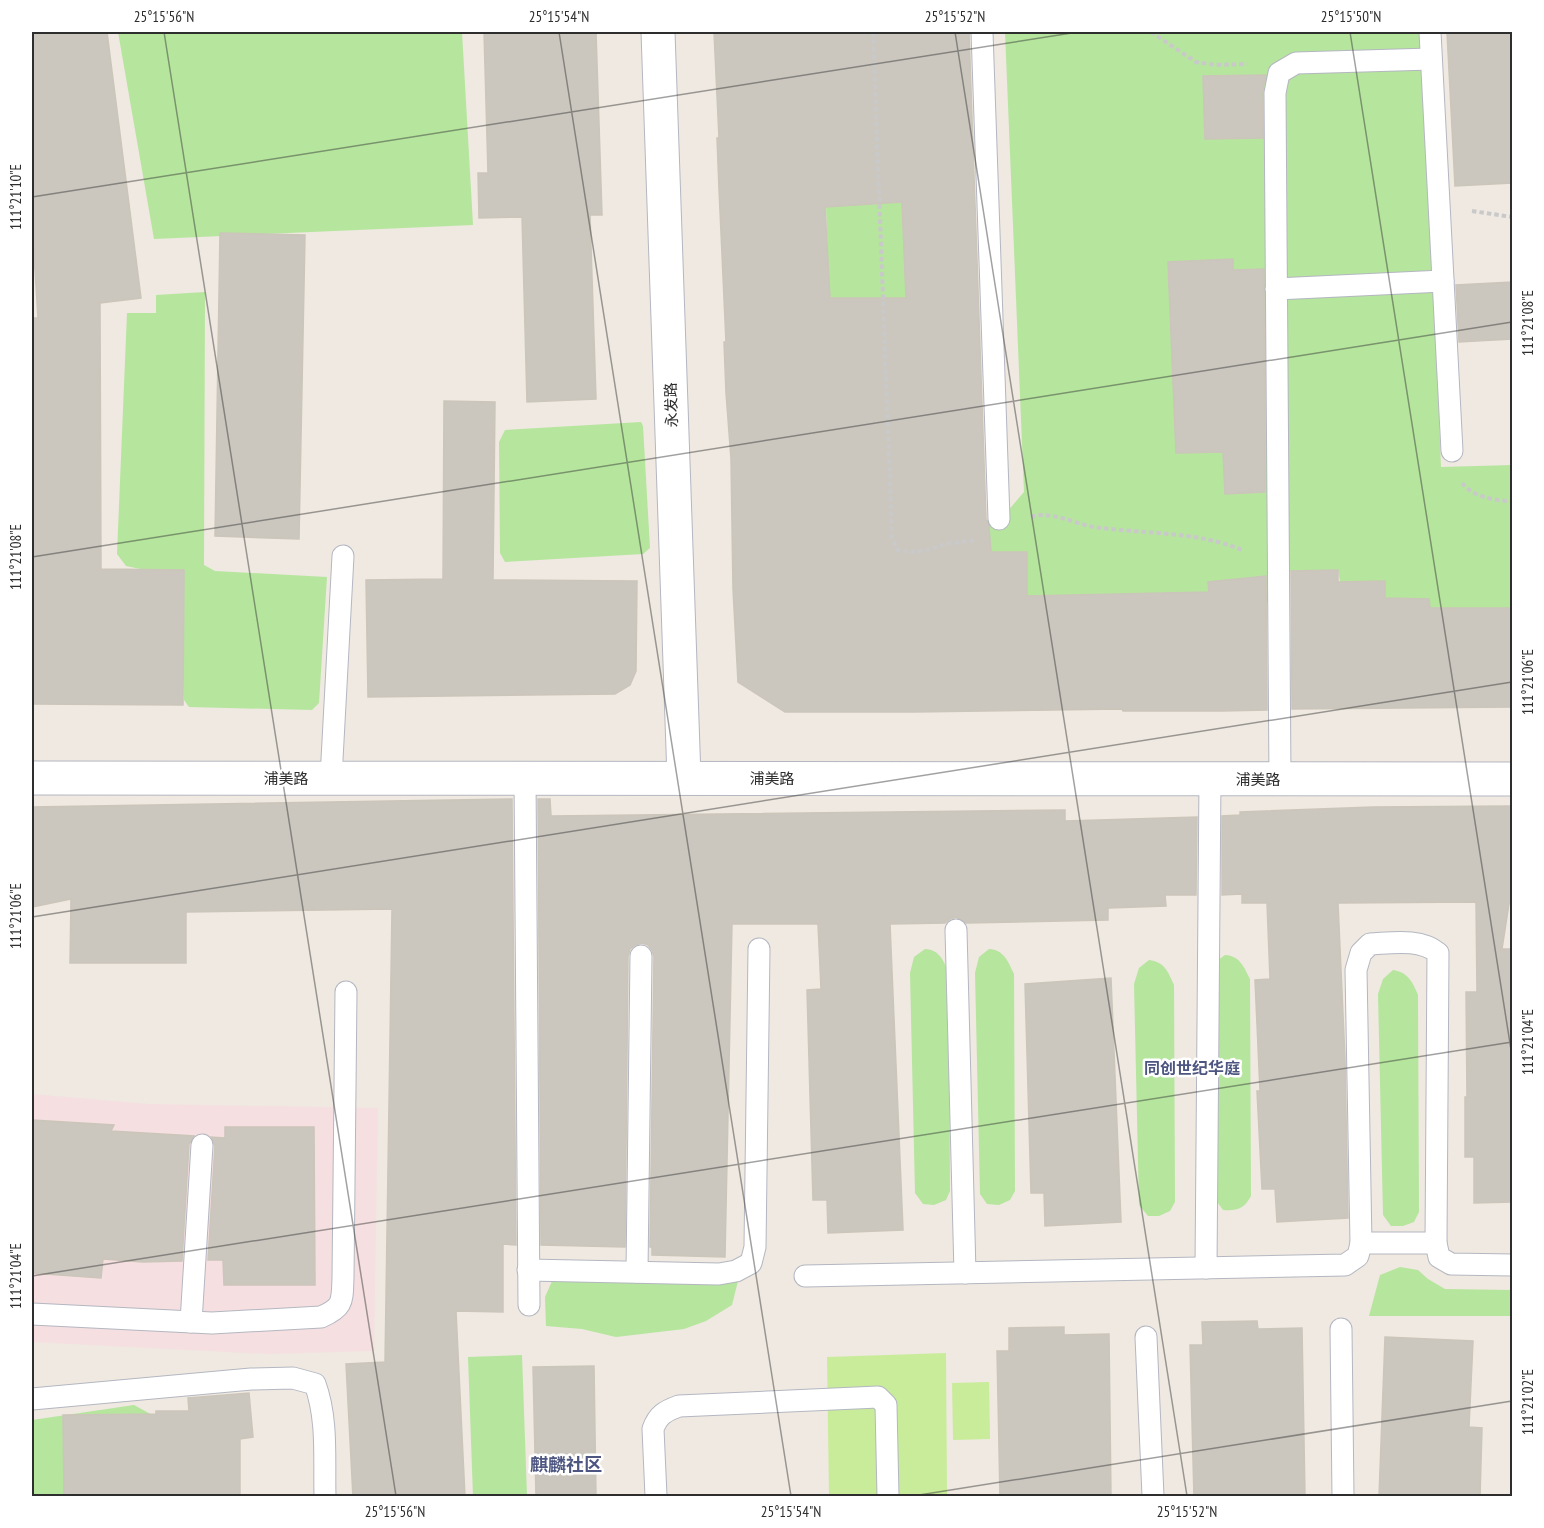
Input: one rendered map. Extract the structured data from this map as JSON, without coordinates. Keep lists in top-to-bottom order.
{
  "streets": {
    "street": ["永发路", "浦美路"]
  },
  "crossings": [
    ["永发路", "浦美路"]
  ],
  "districts": ["同创世纪华庭", "麒麟社区"],
  "coordinates": [
    "25°15'56\"N",
    "25°15'54\"N",
    "25°15'52\"N",
    "25°15'50\"N",
    "111°21'10\"E",
    "111°21'08\"E",
    "111°21'06\"E",
    "111°21'04\"E",
    "111°21'02\"E"
  ]
}
